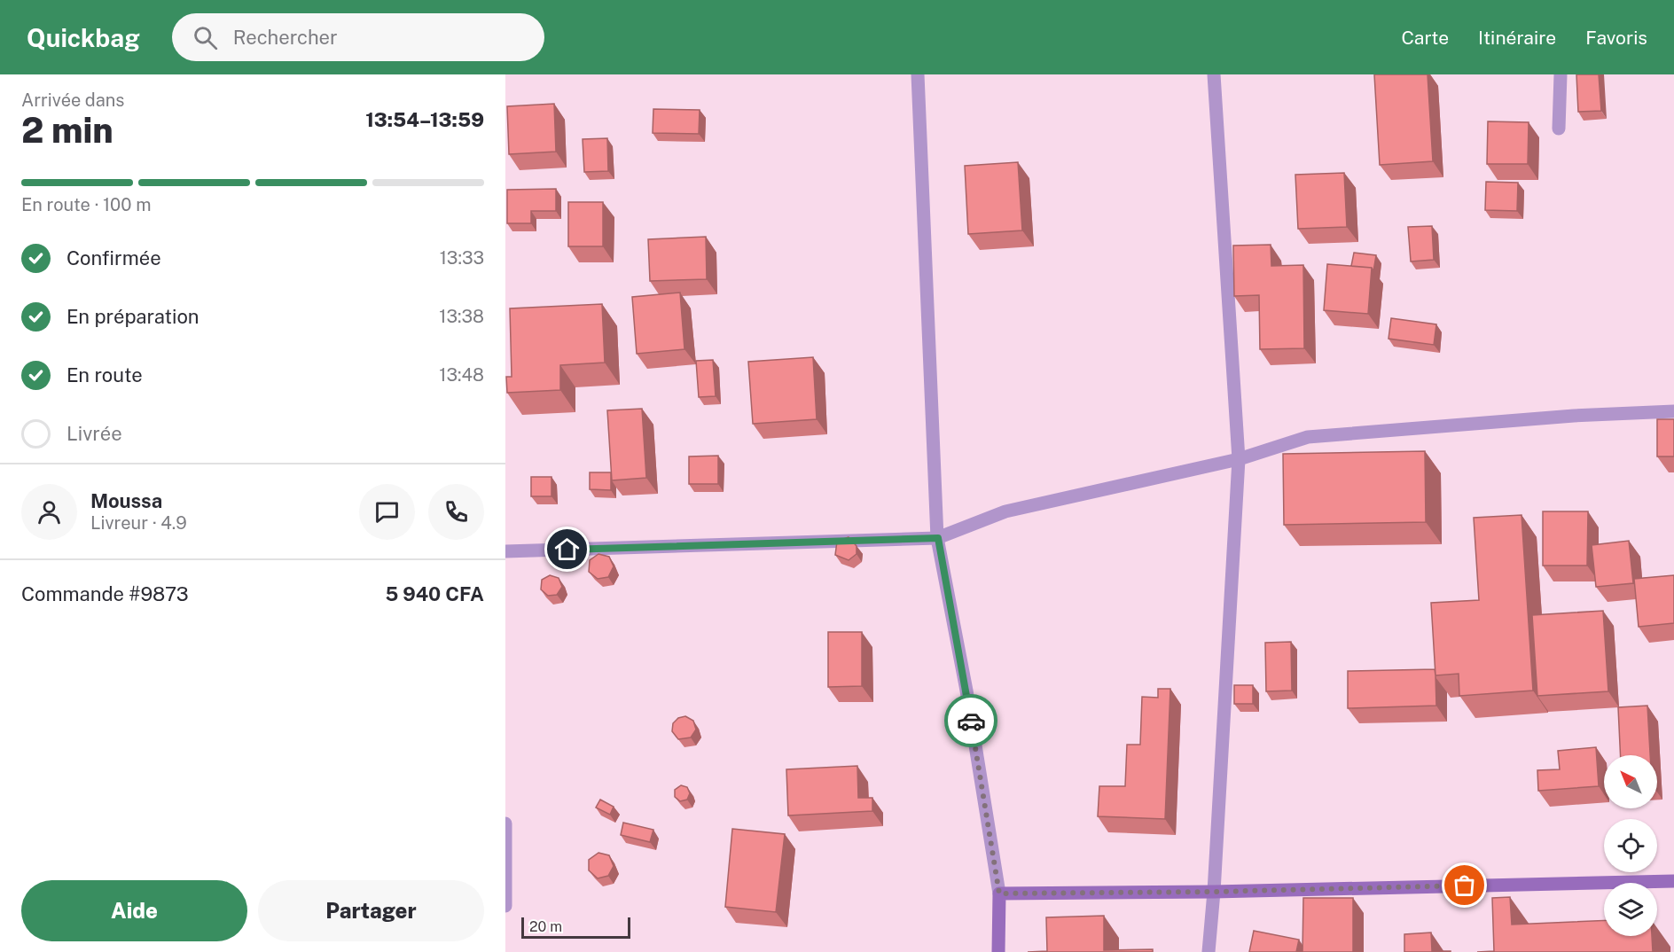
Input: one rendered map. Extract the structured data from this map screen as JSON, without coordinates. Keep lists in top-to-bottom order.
{
  "scale_bar": "20 m",
  "north": "top left",
  "page": {
    "header": "Quickbag",
    "search": "Rechercher",
    "nav": ["Carte", "Itinéraire", "Favoris"],
    "heading": ["2 min", "Arrivée dans", "13:54–13:59"],
    "panel": [
      "Moussa",
      "Livreur · 4.9",
      "Commande #9873",
      "5 940 CFA"
    ],
    "bar": "En route · 100 m",
    "list": [
      ["Confirmée", "13:33"],
      ["En préparation", "13:38"],
      ["En route", "13:48"],
      "Livrée"
    ],
    "buttons": ["Aide", "Partager"],
    "scale": "20 m"
  }
}
